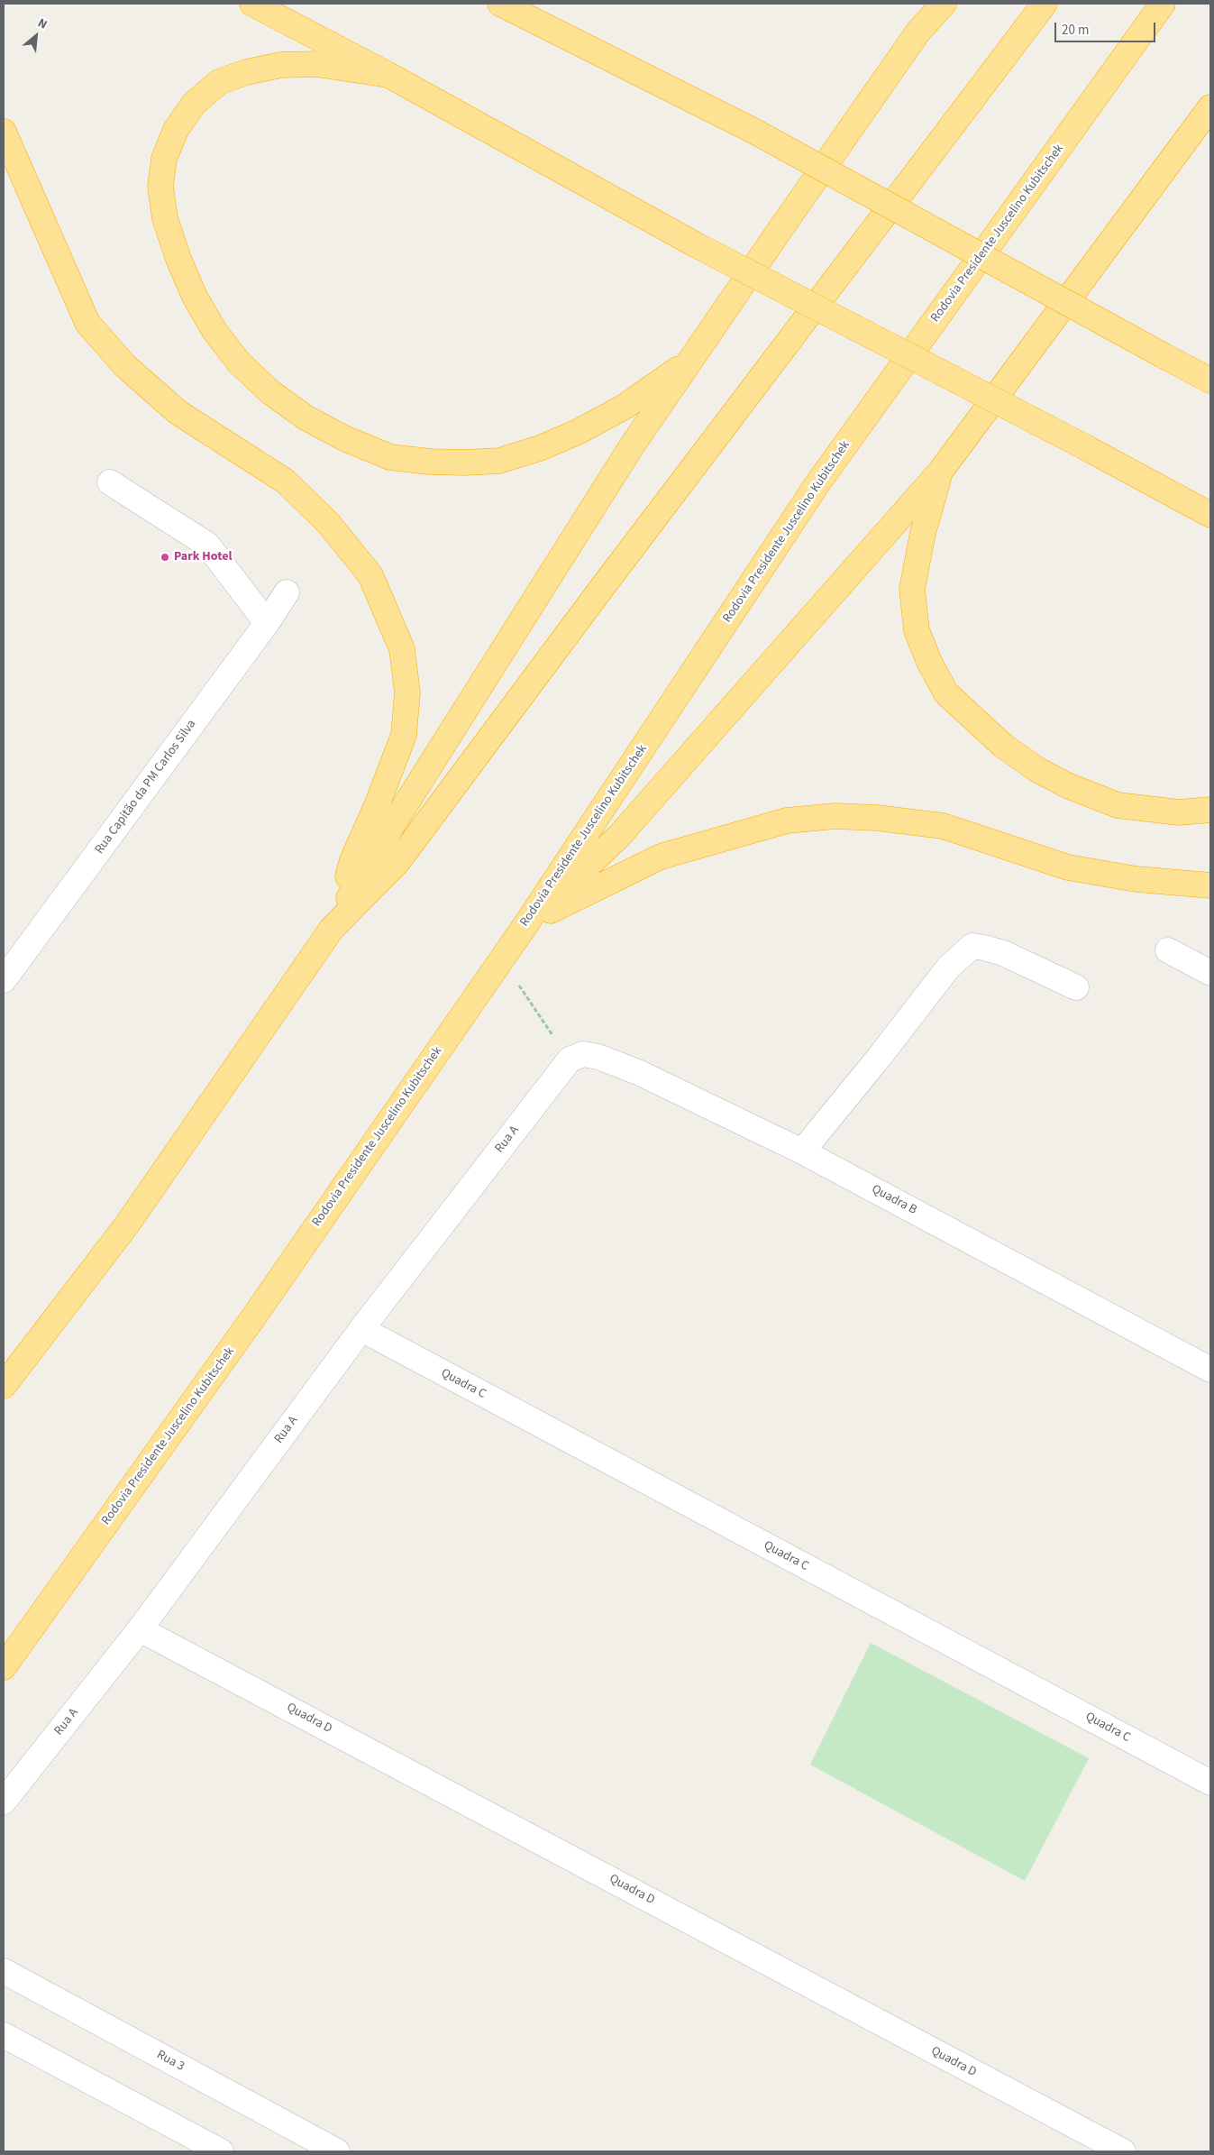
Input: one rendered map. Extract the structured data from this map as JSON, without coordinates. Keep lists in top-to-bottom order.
{
  "streets": {
    "highway": ["Rodovia Presidente Juscelino Kubitschek"],
    "street": [
      "Rua Capitão da PM Carlos Silva",
      "Rua A",
      "Quadra B",
      "Quadra C",
      "Quadra D",
      "Rua 3"
    ]
  },
  "crossings": [
    ["Rua A", "Quadra B"],
    ["Rua A", "Quadra C"],
    ["Rua A", "Quadra D"]
  ],
  "places": ["Park Hotel"],
  "scale_bar": "20 m",
  "north": "top right"
}
